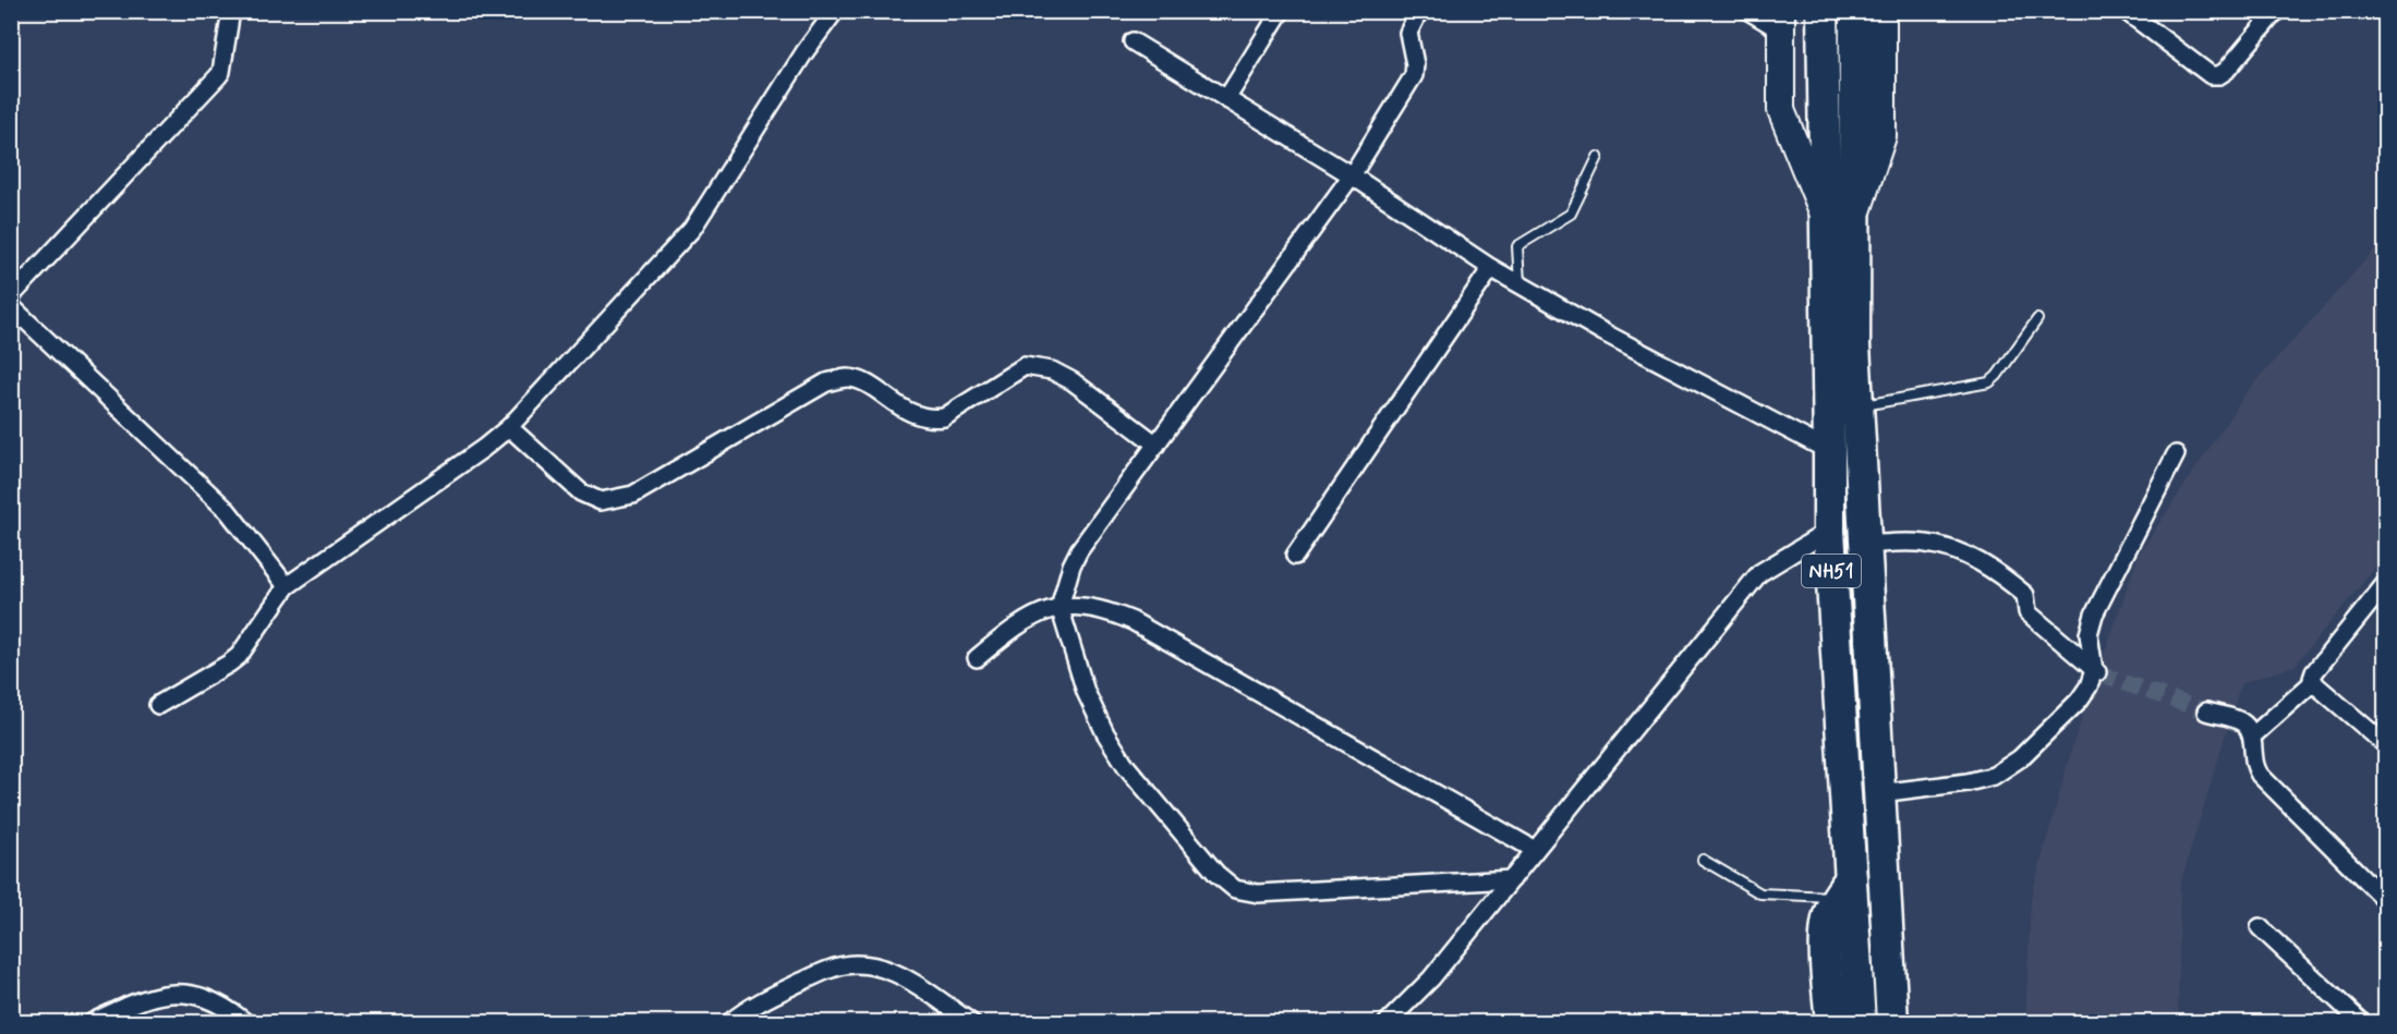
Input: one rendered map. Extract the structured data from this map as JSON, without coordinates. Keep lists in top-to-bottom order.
{
  "streets": {
    "highway": ["NH51"]
  }
}
